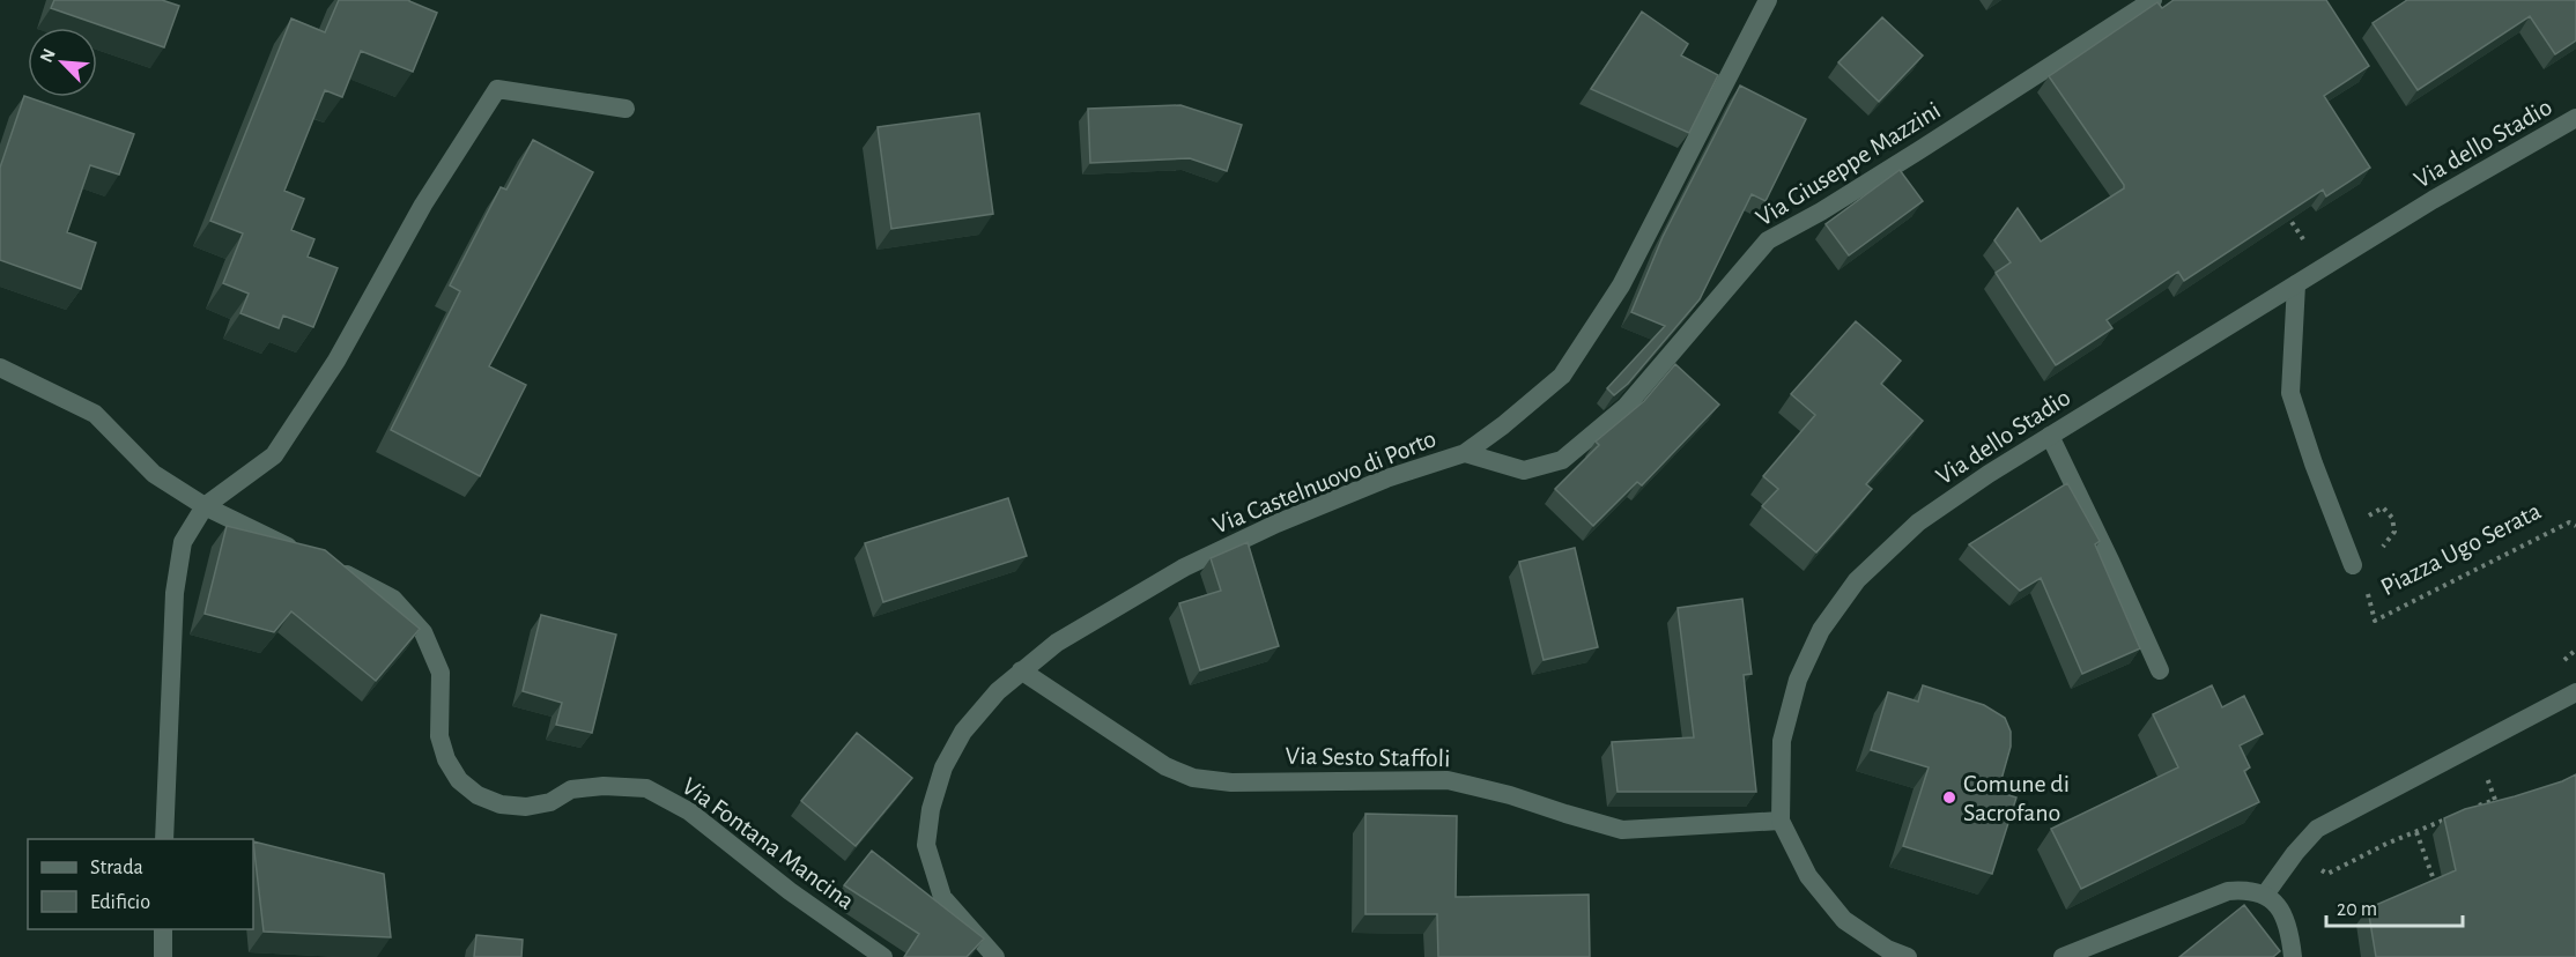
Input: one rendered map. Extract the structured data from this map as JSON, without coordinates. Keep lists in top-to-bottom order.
{
  "streets": {
    "street": [
      "Via dello Stadio",
      "Via Giuseppe Mazzini",
      "Via Castelnuovo di Porto",
      "Piazza Ugo Serata",
      "Via Sesto Staffoli",
      "Via Fontana Mancina"
    ]
  },
  "crossings": [
    ["Via dello Stadio", "Piazza Ugo Serata"],
    ["Via dello Stadio", "Via Sesto Staffoli"],
    ["Via Giuseppe Mazzini", "Via Castelnuovo di Porto"],
    ["Via Castelnuovo di Porto", "Via Sesto Staffoli"]
  ],
  "places": ["Comune di Sacrofano"],
  "legend": ["Strada", "Edificio"],
  "scale_bar": "20 m",
  "north": "top left"
}
